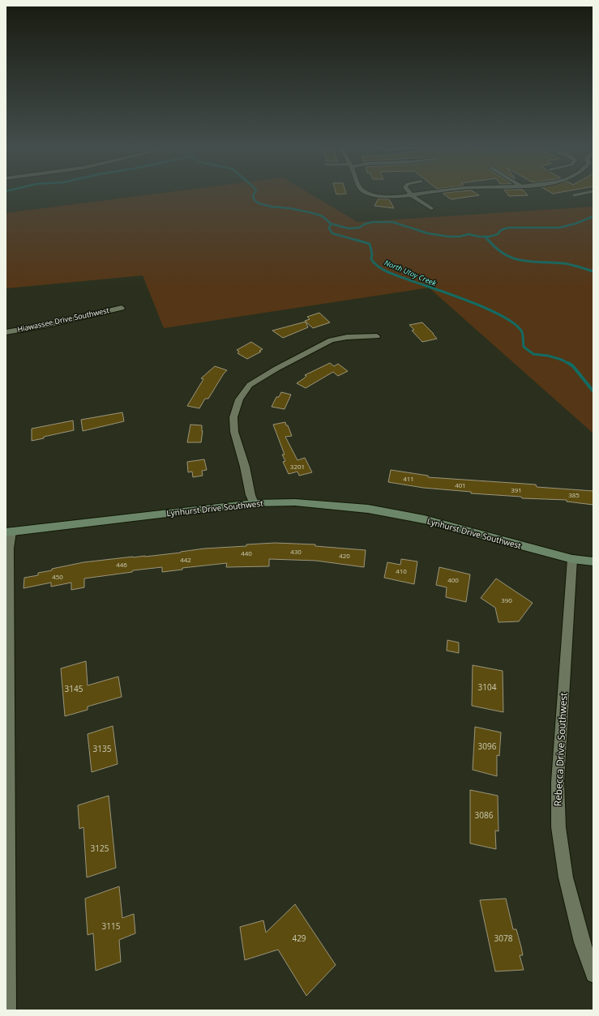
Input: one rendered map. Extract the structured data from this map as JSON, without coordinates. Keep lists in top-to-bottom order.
{
  "streets": {
    "street": ["Hiawassee Drive Southwest", "Lynhurst Drive Southwest", "Rebecca Drive Southwest"]
  },
  "crossings": [
    ["Lynhurst Drive Southwest", "Rebecca Drive Southwest"]
  ],
  "water": ["North Utoy Creek"],
  "house_numbers": [
    "3201",
    "411",
    "401",
    "391",
    "385",
    "430",
    "440",
    "420",
    "442",
    "446",
    "410",
    "450",
    "400",
    "390",
    "3104",
    "3145",
    "3096",
    "3135",
    "3086",
    "3125",
    "3115",
    "429",
    "3078"
  ]
}
